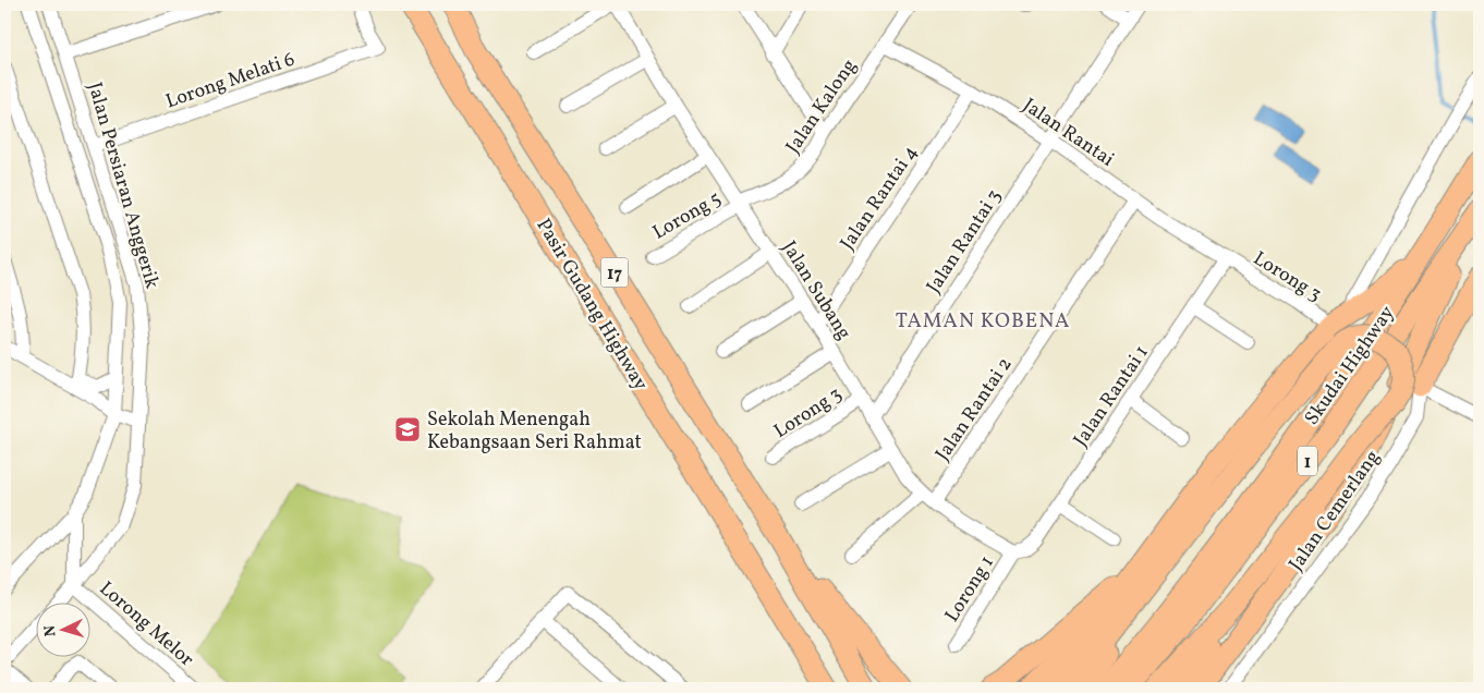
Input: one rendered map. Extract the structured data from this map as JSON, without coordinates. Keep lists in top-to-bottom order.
{
  "streets": {
    "highway": [
      "17",
      "Pasir Gudang Highway",
      "Skudai Highway",
      "1"
    ],
    "street": [
      "Lorong Melati 6",
      "Jalan Kalong",
      "Jalan Rantai",
      "Jalan Persiaran Anggerik",
      "Jalan Rantai 4",
      "Lorong 5",
      "Jalan Rantai 3",
      "Lorong 3",
      "Jalan Subang",
      "Jalan Rantai 1",
      "Jalan Rantai 2",
      "Jalan Cemerlang",
      "Lorong 1",
      "Lorong Melor"
    ]
  },
  "crossings": [
    ["Lorong Melati 6", "Jalan Persiaran Anggerik"],
    ["Jalan Kalong", "Jalan Rantai"],
    ["Jalan Kalong", "Lorong 5"],
    ["Jalan Kalong", "Jalan Subang"],
    ["Jalan Rantai", "Jalan Rantai 4"],
    ["Jalan Rantai", "Jalan Rantai 3"],
    ["Jalan Rantai", "Lorong 3"],
    ["Jalan Rantai", "Jalan Rantai 1"],
    ["Jalan Rantai", "Jalan Rantai 2"],
    ["Jalan Persiaran Anggerik", "Lorong Melor"],
    ["Jalan Rantai 4", "Jalan Subang"],
    ["Lorong 5", "Jalan Subang"],
    ["Jalan Rantai 3", "Jalan Subang"],
    ["Lorong 3", "Jalan Subang"],
    ["Lorong 3", "Jalan Rantai 1"],
    ["Jalan Subang", "Jalan Rantai 1"],
    ["Jalan Subang", "Jalan Rantai 2"],
    ["Jalan Subang", "Lorong 1"],
    ["Jalan Rantai 1", "Lorong 1"]
  ],
  "districts": ["TAMAN KOBENA"],
  "places": {
    "school or university": ["Sekolah Menengah Kebangsaan Seri Rahmat"]
  },
  "north": "left"
}
